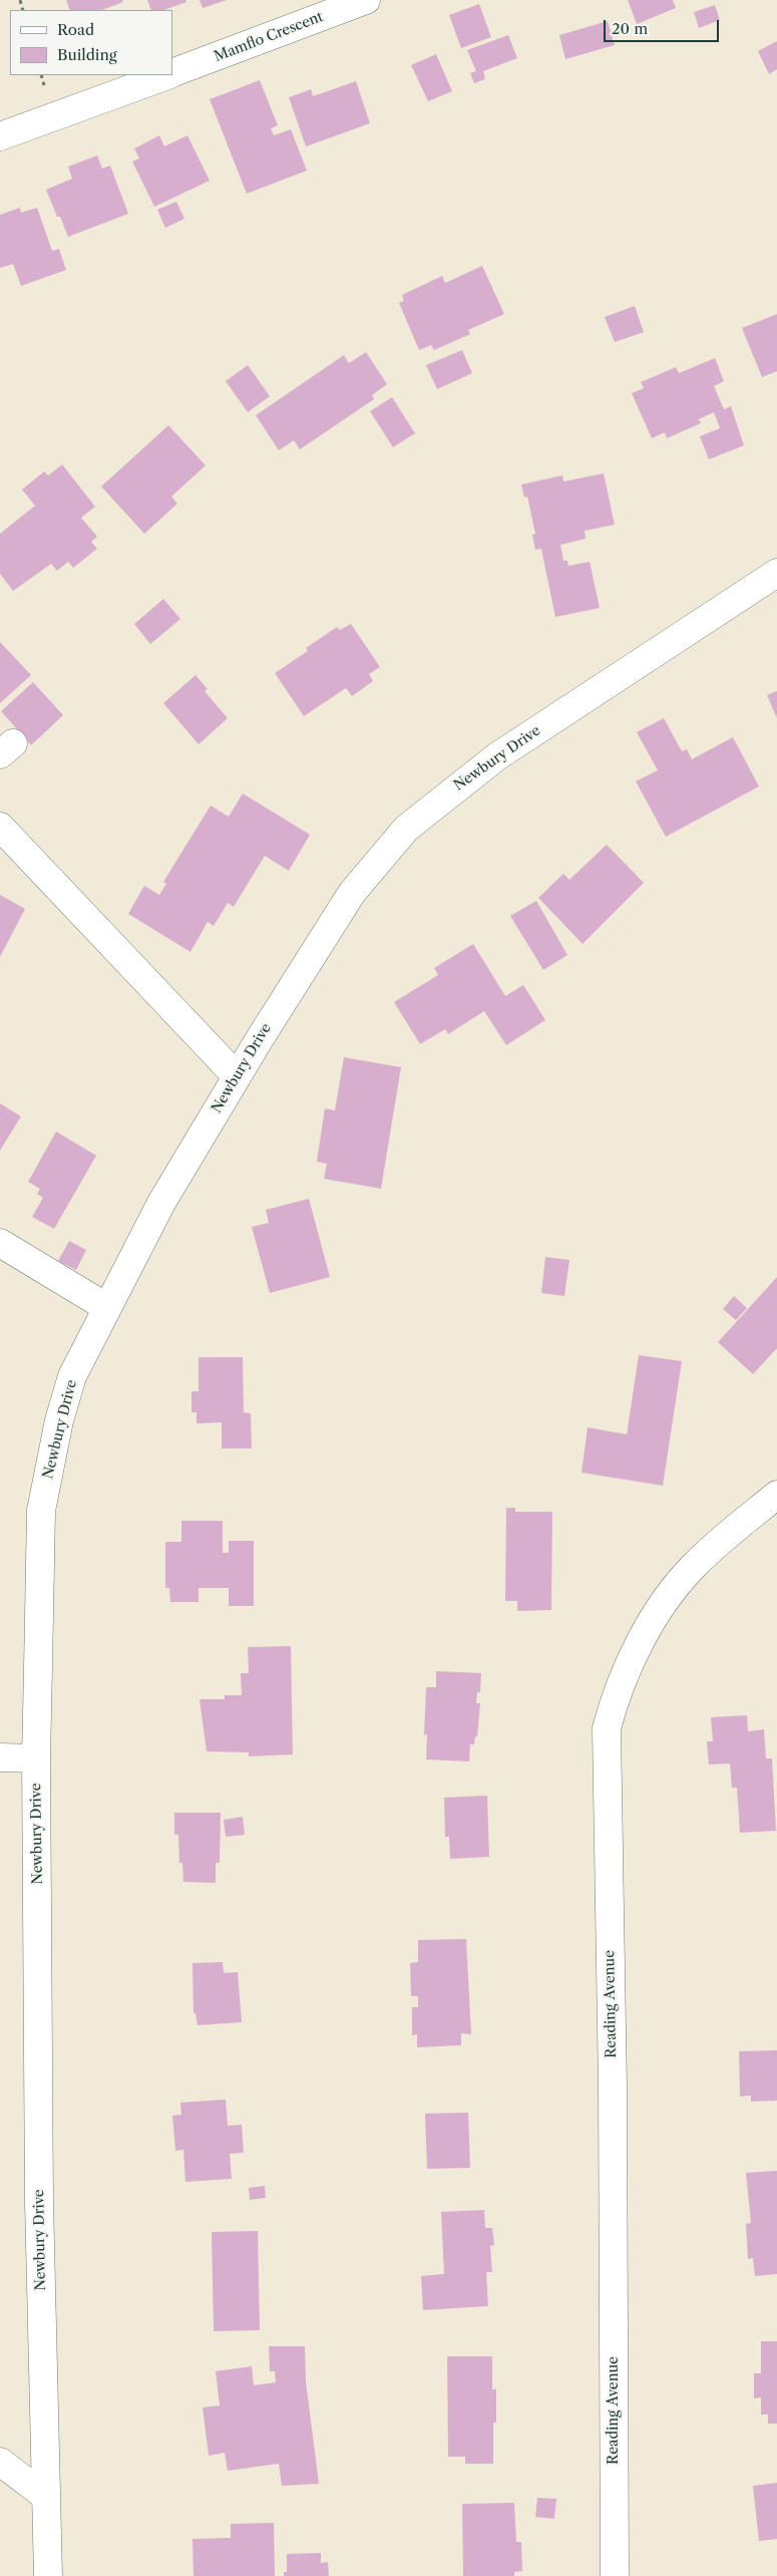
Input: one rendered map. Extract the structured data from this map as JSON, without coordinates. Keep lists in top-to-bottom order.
{
  "streets": {
    "street": ["Mamflo Crescent", "Newbury Drive", "Reading Avenue"]
  },
  "legend": ["Road", "Building"],
  "scale_bar": "20 m"
}
